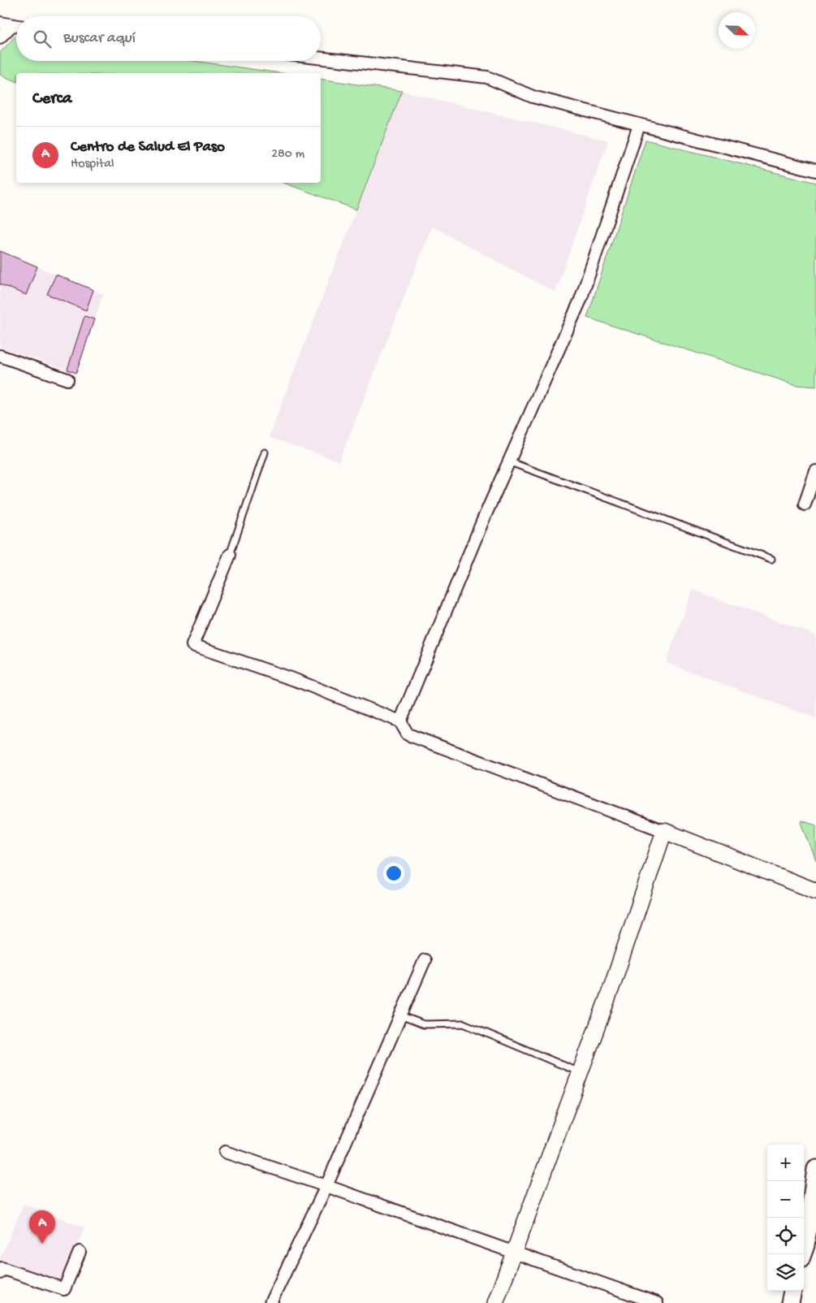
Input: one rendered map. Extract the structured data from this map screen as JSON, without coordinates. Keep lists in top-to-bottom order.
{
  "north": "bottom right",
  "page": {
    "search": "Buscar aquí",
    "heading": "Cerca",
    "list": [
      {
        "mark": "A",
        "name": "Centro de Salud El Paso",
        "note": "Hospital",
        "value": "280 m"
      }
    ],
    "map_buttons": ["+", "−"],
    "pins": "A"
  }
}
